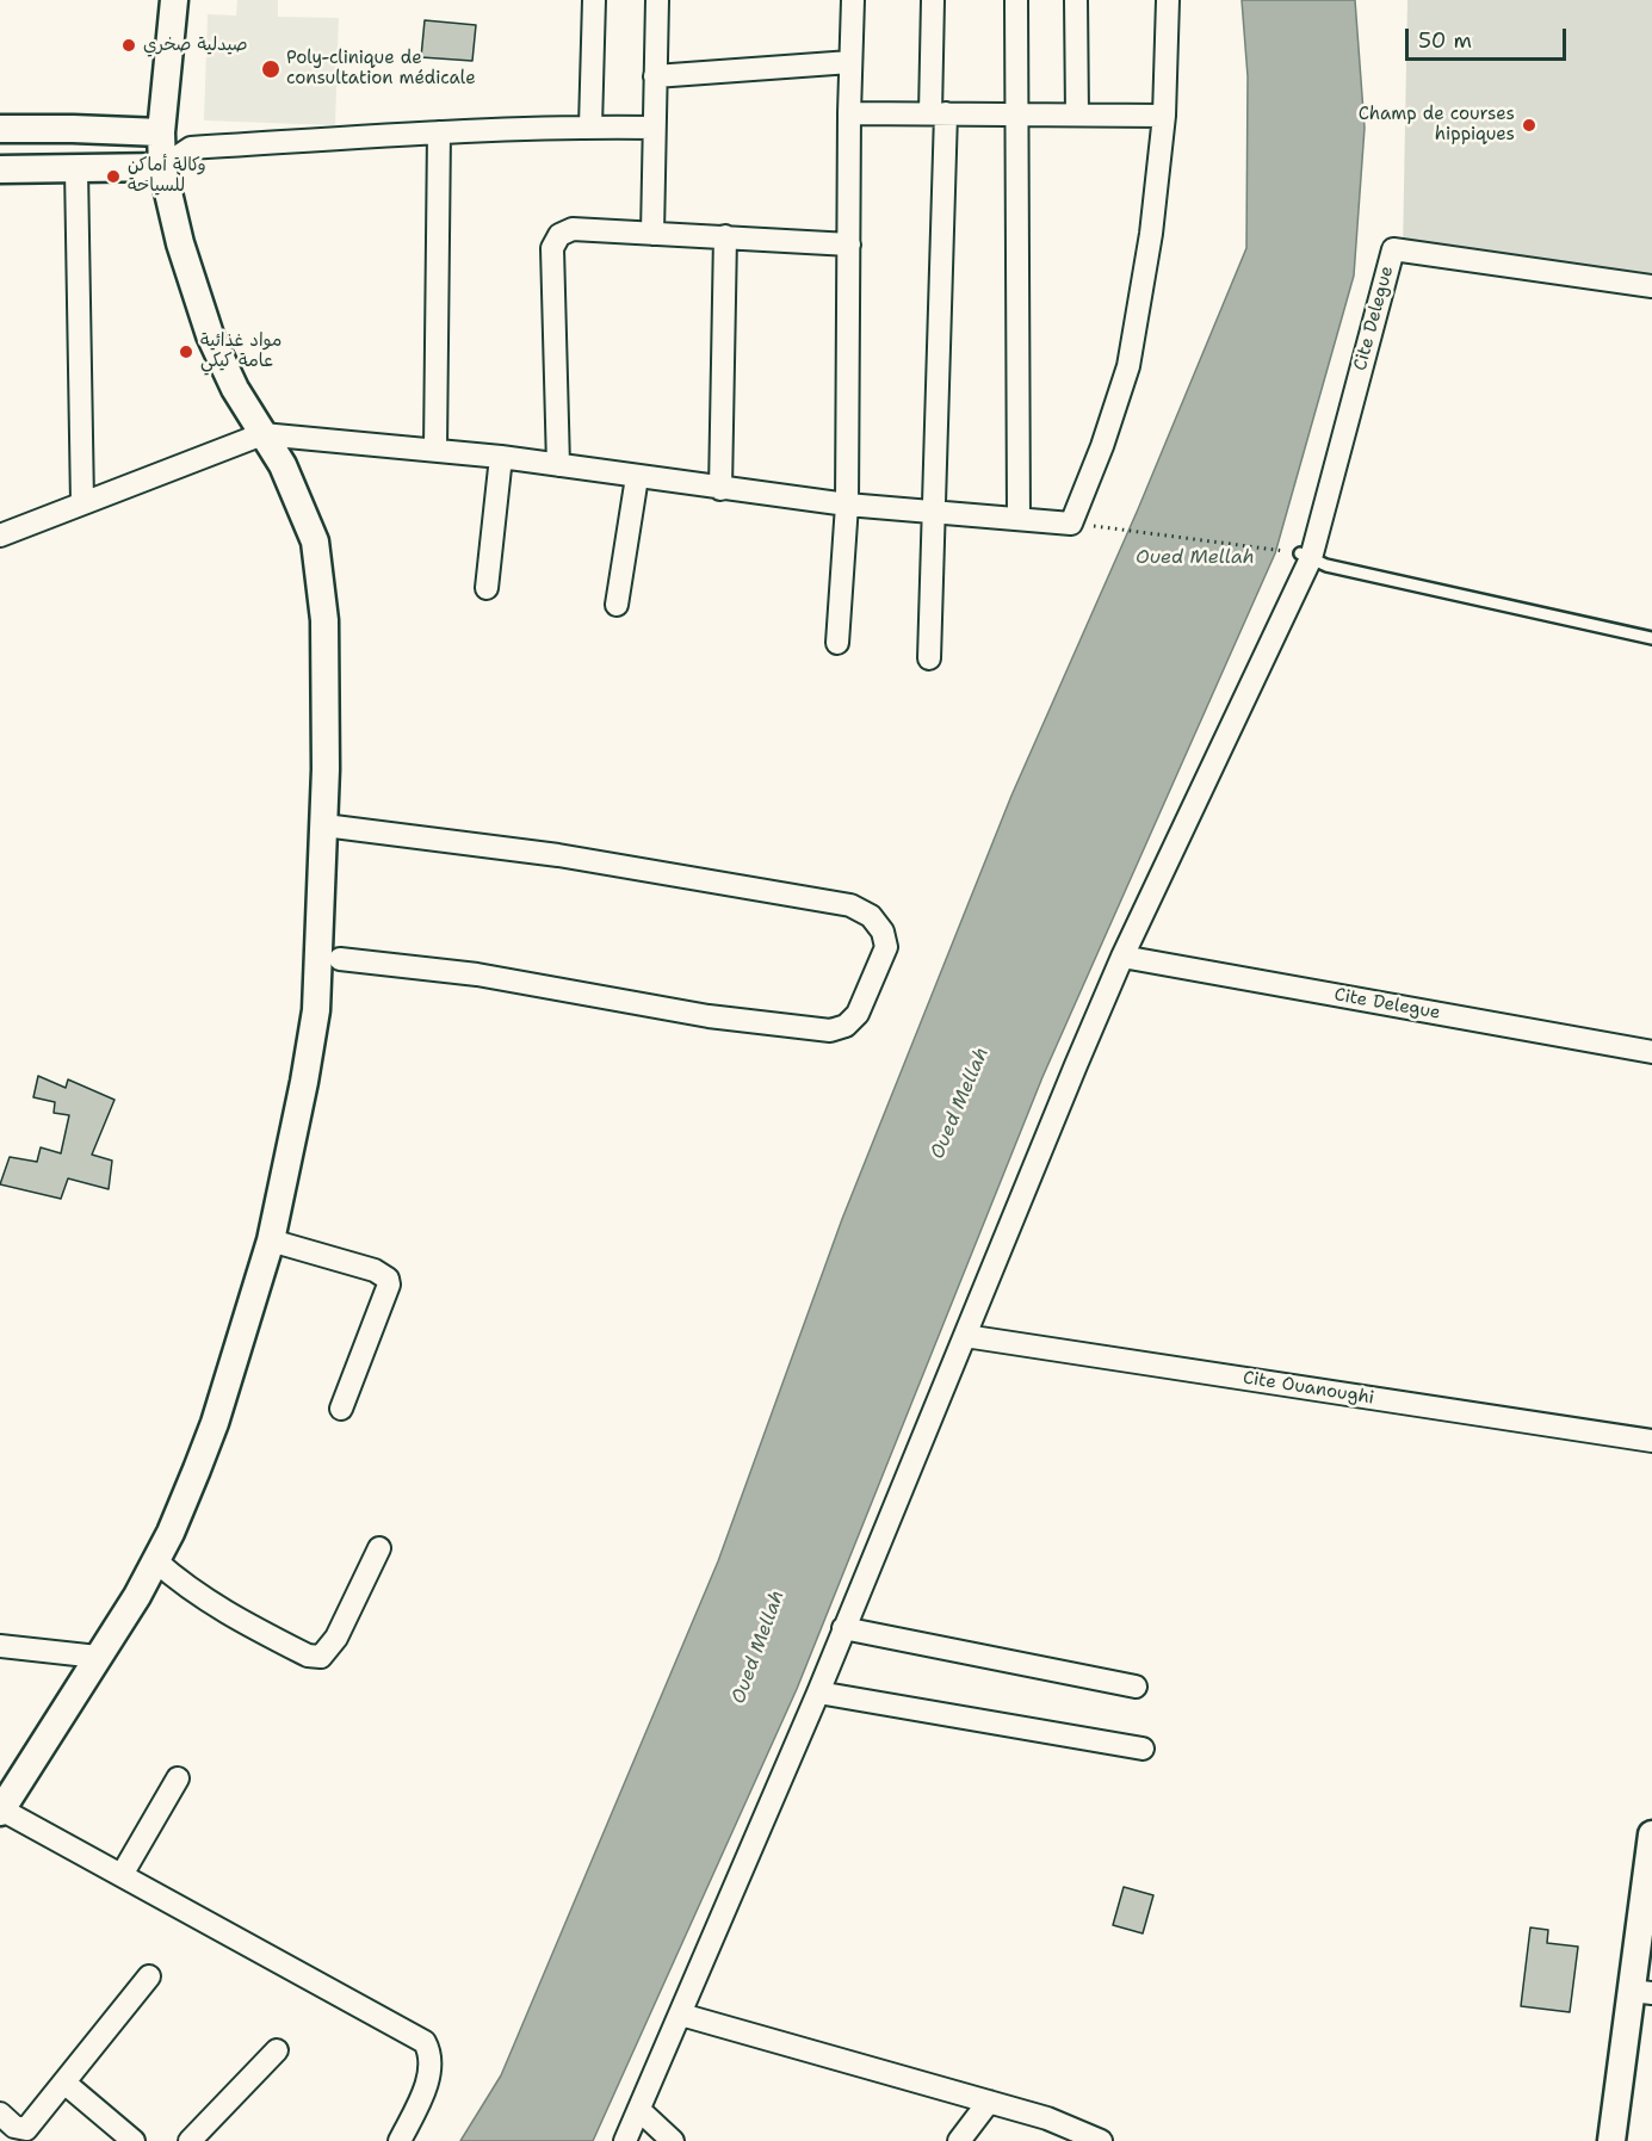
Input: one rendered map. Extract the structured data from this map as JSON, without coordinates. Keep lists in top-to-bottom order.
{
  "streets": {
    "street": ["Cite Delegue", "Cite Ouanoughi"]
  },
  "water": ["Oued Mellah"],
  "places": [
    "صيدلية صخري",
    "Poly-clinique de consultation médicale",
    "Champ de courses hippiques",
    "وكالة أماكن للسياحة",
    "مواد غذائية عامة كيكي"
  ],
  "scale_bar": "50 m"
}
